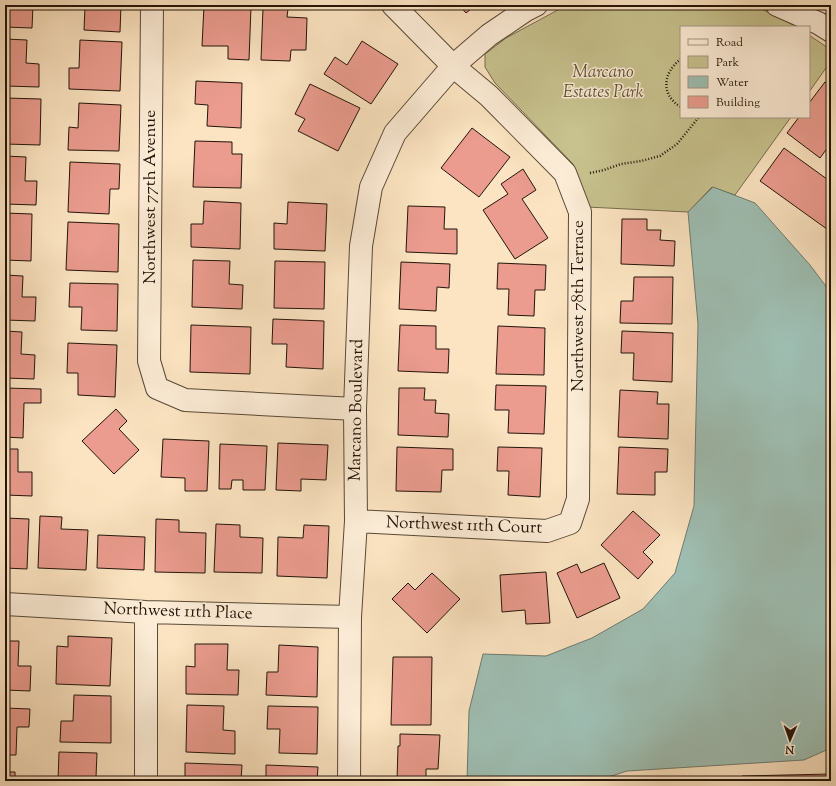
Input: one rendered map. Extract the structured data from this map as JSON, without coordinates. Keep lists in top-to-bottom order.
{
  "streets": {
    "street": [
      "Northwest 77th Avenue",
      "Northwest 78th Terrace",
      "Marcano Boulevard",
      "Northwest 11th Court",
      "Northwest 11th Place"
    ]
  },
  "crossings": [
    ["Northwest 77th Avenue", "Marcano Boulevard"],
    ["Northwest 78th Terrace", "Marcano Boulevard"],
    ["Northwest 78th Terrace", "Northwest 11th Court"],
    ["Marcano Boulevard", "Northwest 11th Court"],
    ["Marcano Boulevard", "Northwest 11th Place"]
  ],
  "parks": ["Marcano Estates Park"],
  "legend": [
    "Road",
    "Park",
    "Water",
    "Building"
  ],
  "north": "bottom"
}
